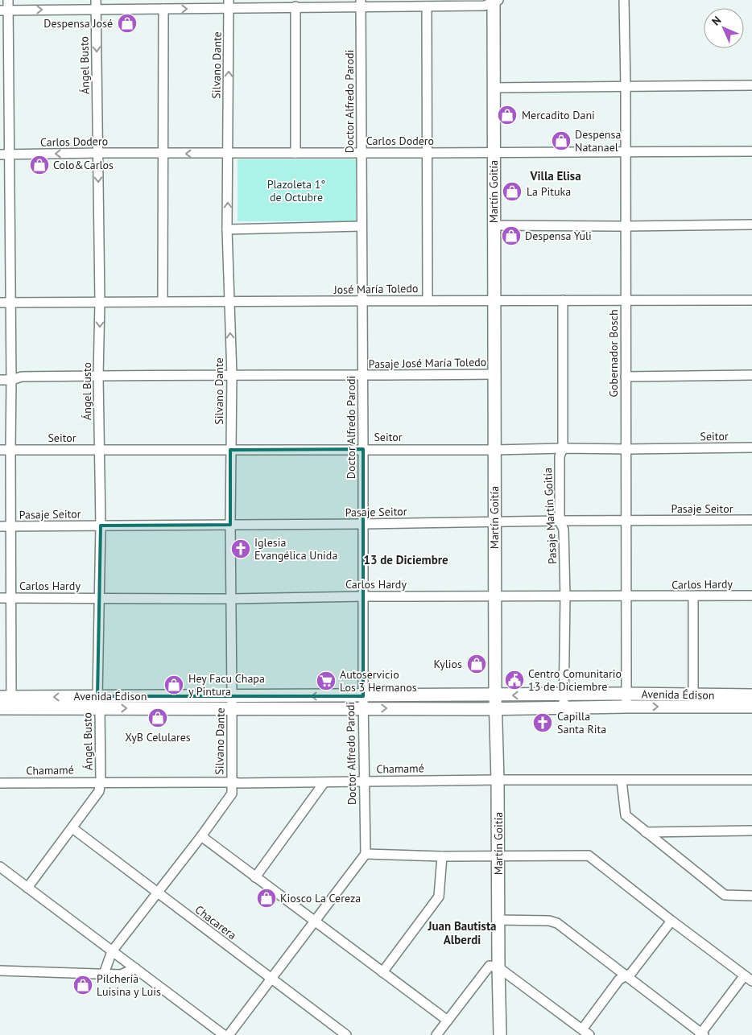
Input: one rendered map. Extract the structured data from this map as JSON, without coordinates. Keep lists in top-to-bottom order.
{
  "streets": {
    "main road": ["Martín Goitía", "Avenida Édison"],
    "street": [
      "Ángel Busto",
      "Silvano Dante",
      "Doctor Alfredo Parodi",
      "Carlos Dodero",
      "José María Toledo",
      "Gobernador Bosch",
      "Pasaje José María Toledo",
      "Seitor",
      "Pasaje Seitor",
      "Pasaje Martín Goitía",
      "Carlos Hardy",
      "Chamamé",
      "Chacarera"
    ]
  },
  "crossings": [
    ["Ángel Busto", "Carlos Dodero"],
    ["Ángel Busto", "José María Toledo"],
    ["Ángel Busto", "Pasaje José María Toledo"],
    ["Ángel Busto", "Seitor"],
    ["Ángel Busto", "Pasaje Seitor"],
    ["Ángel Busto", "Carlos Hardy"],
    ["Ángel Busto", "Avenida Édison"],
    ["Ángel Busto", "Chamamé"],
    ["Silvano Dante", "Carlos Dodero"],
    ["Silvano Dante", "José María Toledo"],
    ["Silvano Dante", "Pasaje José María Toledo"],
    ["Silvano Dante", "Seitor"],
    ["Silvano Dante", "Pasaje Seitor"],
    ["Silvano Dante", "Carlos Hardy"],
    ["Silvano Dante", "Avenida Édison"],
    ["Silvano Dante", "Chamamé"],
    ["Silvano Dante", "Chacarera"],
    ["Doctor Alfredo Parodi", "Carlos Dodero"],
    ["Doctor Alfredo Parodi", "José María Toledo"],
    ["Doctor Alfredo Parodi", "Pasaje José María Toledo"],
    ["Doctor Alfredo Parodi", "Seitor"],
    ["Doctor Alfredo Parodi", "Pasaje Seitor"],
    ["Doctor Alfredo Parodi", "Carlos Hardy"],
    ["Doctor Alfredo Parodi", "Avenida Édison"],
    ["Doctor Alfredo Parodi", "Chamamé"],
    ["Carlos Dodero", "Martín Goitía"],
    ["Carlos Dodero", "Gobernador Bosch"],
    ["Martín Goitía", "José María Toledo"],
    ["Martín Goitía", "Pasaje José María Toledo"],
    ["Martín Goitía", "Seitor"],
    ["Martín Goitía", "Pasaje Seitor"],
    ["Martín Goitía", "Carlos Hardy"],
    ["Martín Goitía", "Avenida Édison"],
    ["Martín Goitía", "Chamamé"],
    ["José María Toledo", "Gobernador Bosch"],
    ["José María Toledo", "Pasaje Martín Goitía"],
    ["Gobernador Bosch", "Seitor"],
    ["Gobernador Bosch", "Pasaje Seitor"],
    ["Gobernador Bosch", "Carlos Hardy"],
    ["Gobernador Bosch", "Avenida Édison"],
    ["Seitor", "Pasaje Martín Goitía"],
    ["Pasaje Seitor", "Pasaje Martín Goitía"],
    ["Pasaje Martín Goitía", "Carlos Hardy"],
    ["Pasaje Martín Goitía", "Avenida Édison"]
  ],
  "districts": ["Villa Elisa", "13 de Diciembre", "Juan Bautista Alberdi"],
  "parks": ["Plazoleta 1° de Octubre"],
  "places": {
    "shop": [
      "Despensa José",
      "Mercadito Dani",
      "Despensa Natanael",
      "Colo&Carlos",
      "La Pituka",
      "Despensa Yuli",
      "Kylios",
      "Hey Facu Chapa y Pintura",
      "XyB Celulares",
      "Kiosco La Cereza",
      "Pilchería Luisina y Luis"
    ],
    "church": ["Iglesia Evangélica Unida", "Capilla Santa Rita"],
    "public building": ["Centro Comunitario 13 de Diciembre"],
    "supermarket": ["Autoservicio Los 3 Hermanos"]
  },
  "north": "top left"
}
